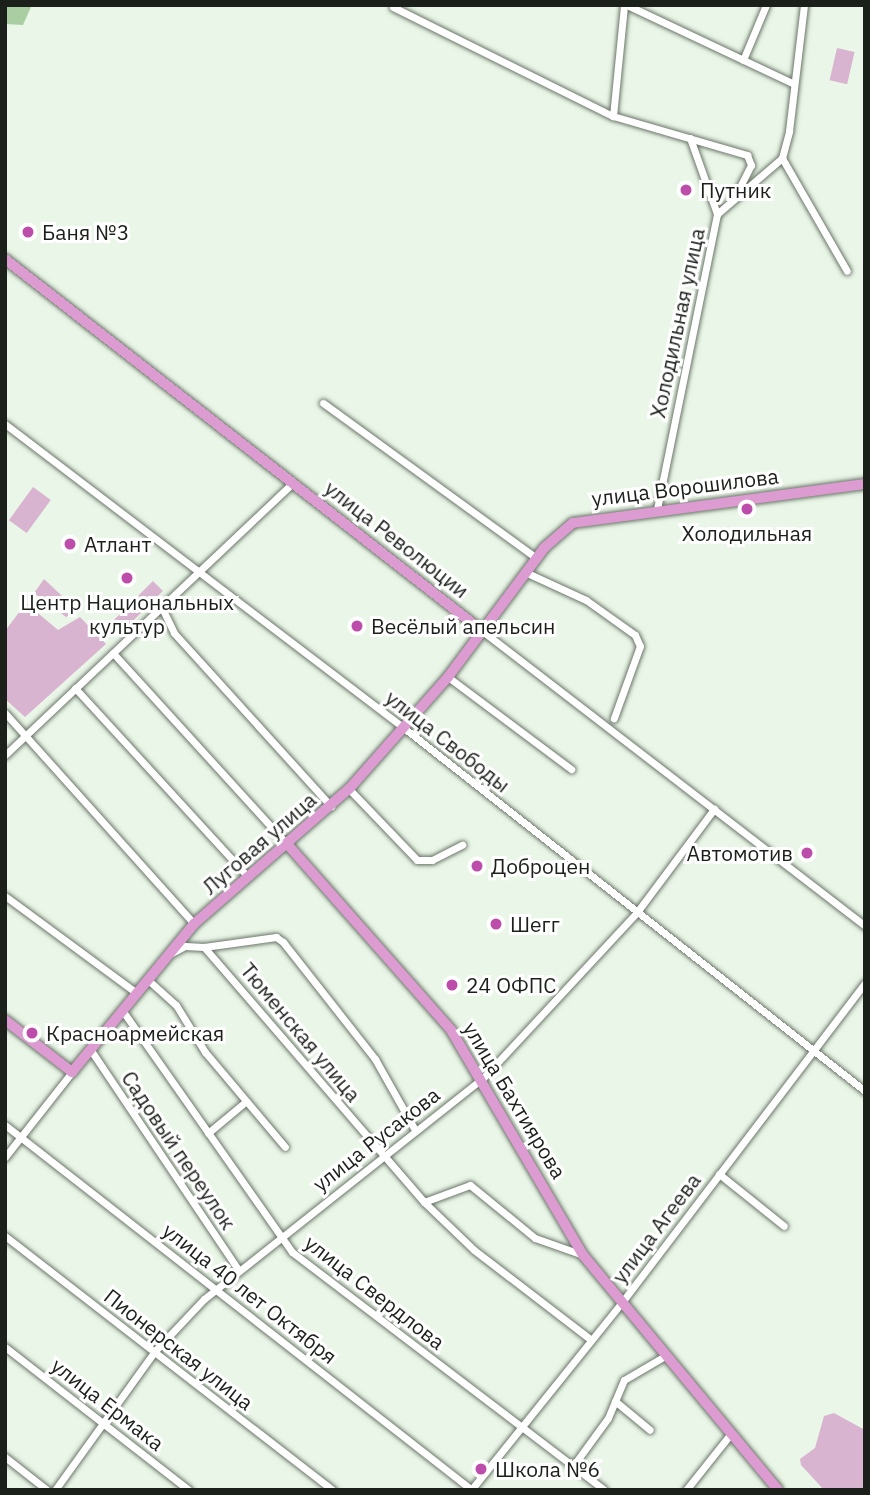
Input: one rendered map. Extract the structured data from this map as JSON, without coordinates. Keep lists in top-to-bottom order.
{
  "streets": {
    "main road": [
      "улица Ворошилова",
      "улица Революции",
      "Луговая улица",
      "улица Бахтиярова"
    ],
    "street": [
      "Холодильная улица",
      "улица Свободы",
      "Тюменская улица",
      "улица Русакова",
      "Садовый переулок",
      "улица Агеева",
      "улица Свердлова",
      "улица 40 лет Октября",
      "Пионерская улица",
      "улица Ермака"
    ]
  },
  "crossings": [
    ["Холодильная улица", "улица Ворошилова"],
    ["улица Ворошилова", "Луговая улица"],
    ["улица Революции", "Луговая улица"],
    ["улица Революции", "улица Русакова"],
    ["улица Свободы", "Луговая улица"],
    ["улица Свободы", "улица Русакова"],
    ["улица Свободы", "улица Агеева"],
    ["Луговая улица", "улица Бахтиярова"],
    ["Луговая улица", "Садовый переулок"],
    ["Луговая улица", "улица Свердлова"],
    ["Луговая улица", "улица 40 лет Октября"],
    ["Тюменская улица", "улица Русакова"],
    ["Тюменская улица", "улица Агеева"],
    ["улица Бахтиярова", "улица Русакова"],
    ["улица Бахтиярова", "улица Агеева"],
    ["улица Русакова", "Садовый переулок"],
    ["улица Русакова", "улица Свердлова"],
    ["улица Русакова", "улица 40 лет Октября"],
    ["улица Русакова", "Пионерская улица"],
    ["улица Русакова", "улица Ермака"],
    ["улица Агеева", "улица Свердлова"],
    ["улица Агеева", "улица 40 лет Октября"]
  ],
  "places": [
    "Путник",
    "Баня №3",
    "Холодильная",
    "Атлант",
    "Центр Национальных культур",
    "Весёлый апельсин",
    "Автомотив",
    "Доброцен",
    "Шегг",
    "24 ОФПС",
    "Красноармейская",
    "Школа №6"
  ]
}
